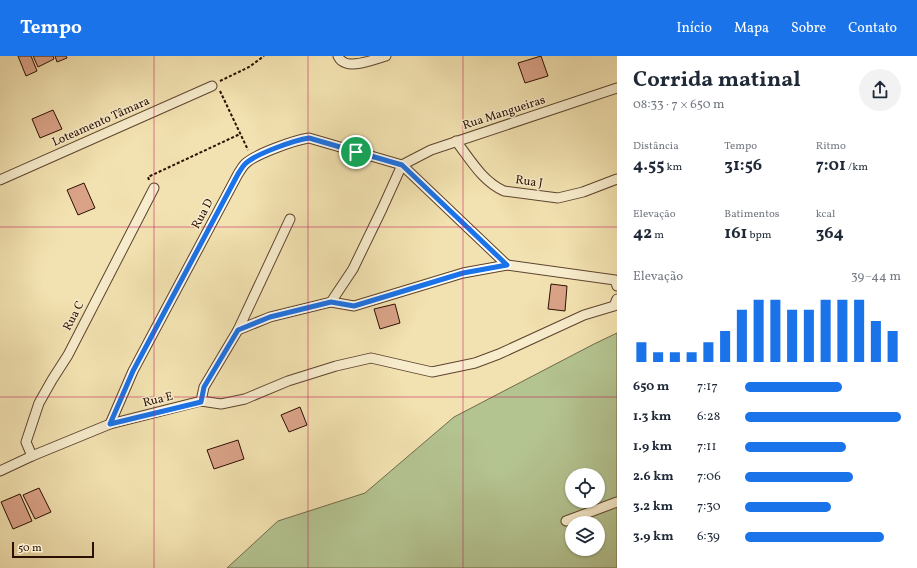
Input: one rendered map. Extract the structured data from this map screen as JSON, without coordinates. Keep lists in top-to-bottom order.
{
  "streets": {
    "street": [
      "Rua Mangueiras",
      "Loteamento Tâmara",
      "Rua J",
      "Rua D",
      "Rua C",
      "Rua E"
    ]
  },
  "crossings": [
    ["Rua Mangueiras", "Rua J"],
    ["Rua Mangueiras", "Rua D"],
    ["Rua D", "Rua E"],
    ["Rua C", "Rua E"]
  ],
  "scale_bar": "50 m",
  "page": {
    "header": "Tempo",
    "nav": [
      "Início",
      "Mapa",
      "Sobre",
      "Contato"
    ],
    "heading": ["Corrida matinal", "08:33 · 7 × 650 m"],
    "stats": [
      ["Distância", "4.55 km"],
      ["Tempo", "31:56"],
      ["Ritmo", "7:01 /km"],
      ["Elevação", "42 m"],
      ["Batimentos", "161 bpm"],
      ["kcal", "364"]
    ],
    "chart": ["Elevação", "39–44 m"],
    "list": [
      {
        "name": "650 m",
        "note": "7:17"
      },
      {
        "name": "1.3 km",
        "note": "6:28"
      },
      {
        "name": "1.9 km",
        "note": "7:11"
      },
      {
        "name": "2.6 km",
        "note": "7:06"
      },
      {
        "name": "3.2 km",
        "note": "7:30"
      },
      {
        "name": "3.9 km",
        "note": "6:39"
      }
    ],
    "scale": "50 m"
  }
}
